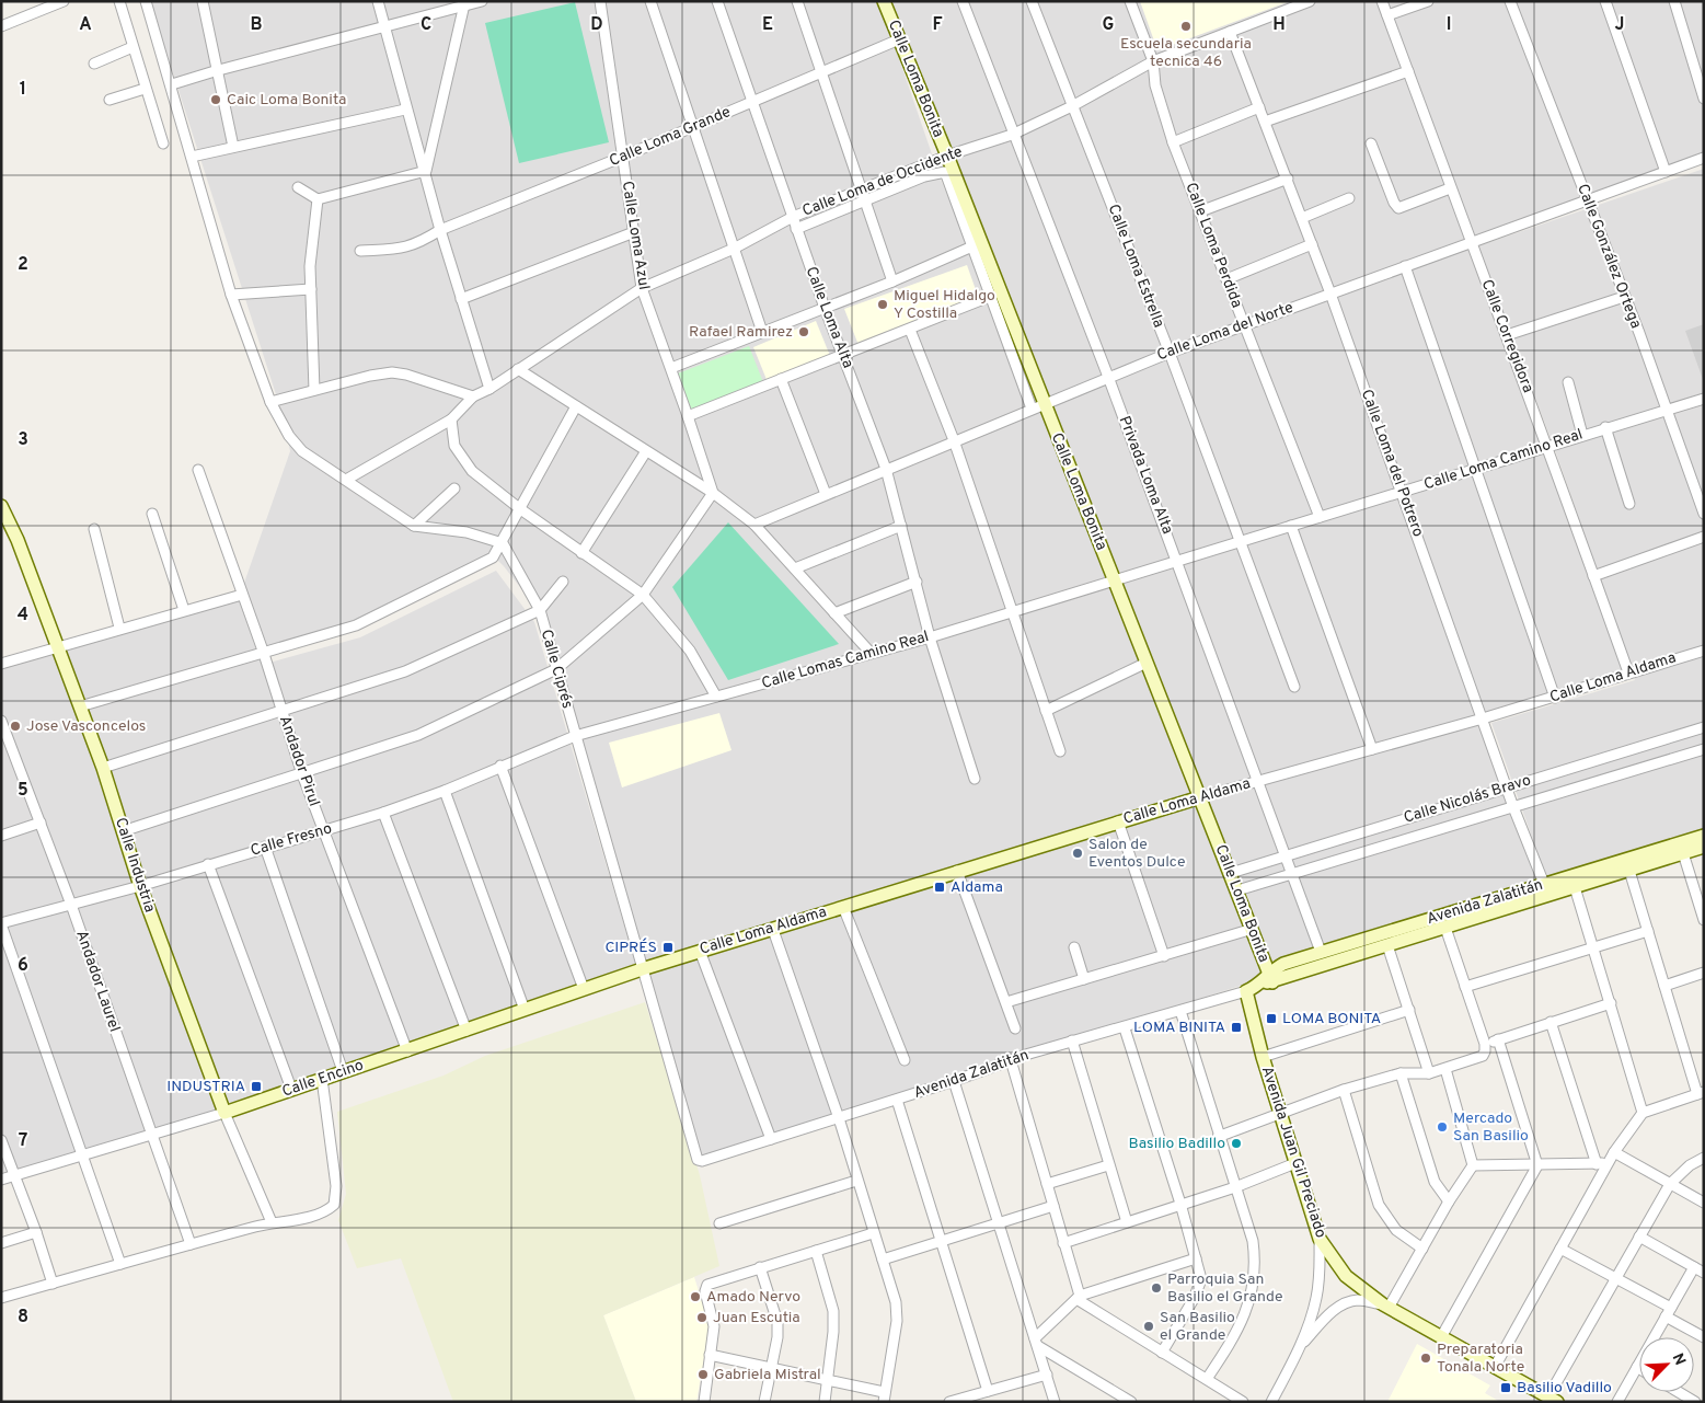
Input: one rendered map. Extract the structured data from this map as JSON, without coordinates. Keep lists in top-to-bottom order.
{
  "streets": {
    "street": [
      "Calle Loma Bonita",
      "Calle Loma Grande",
      "Calle Loma de Occidente",
      "Calle Loma Azul",
      "Calle Loma Perdida",
      "Calle González Ortega",
      "Calle Loma Estrella",
      "Calle Loma Alta",
      "Calle Loma del Norte",
      "Calle Corregidora",
      "Calle Loma Camino Real",
      "Calle Loma del Potrero",
      "Privada Loma Alta",
      "Calle Lomas Camino Real",
      "Calle Ciprés",
      "Calle Loma Aldama",
      "Andador Pirul",
      "Calle Nicolás Bravo",
      "Calle Fresno",
      "Calle Industria",
      "Avenida Zalatitán",
      "Andador Laurel",
      "Calle Encino",
      "Avenida Juan Gil Preciado"
    ]
  },
  "crossings": [
    ["Calle Loma Bonita", "Calle Loma Grande"],
    ["Calle Loma Bonita", "Calle Loma de Occidente"],
    ["Calle Loma Bonita", "Calle Loma del Norte"],
    ["Calle Loma Bonita", "Calle Loma Camino Real"],
    ["Calle Loma Bonita", "Calle Lomas Camino Real"],
    ["Calle Loma Bonita", "Calle Loma Aldama"],
    ["Calle Loma Bonita", "Calle Nicolás Bravo"],
    ["Calle Loma Bonita", "Avenida Zalatitán"],
    ["Calle Loma Grande", "Calle Loma Azul"],
    ["Calle Loma Grande", "Calle Loma Alta"],
    ["Calle Loma de Occidente", "Calle Loma Azul"],
    ["Calle Loma de Occidente", "Calle Loma Perdida"],
    ["Calle Loma de Occidente", "Calle Loma Estrella"],
    ["Calle Loma de Occidente", "Calle Loma Alta"],
    ["Calle Loma de Occidente", "Calle Loma del Potrero"],
    ["Calle Loma de Occidente", "Privada Loma Alta"],
    ["Calle Loma Perdida", "Calle Loma del Norte"],
    ["Calle Loma Perdida", "Calle Loma Camino Real"],
    ["Calle González Ortega", "Calle Loma del Norte"],
    ["Calle González Ortega", "Calle Loma Camino Real"],
    ["Calle Loma Estrella", "Calle Loma del Norte"],
    ["Calle Loma Estrella", "Calle Loma Camino Real"],
    ["Calle Loma Alta", "Calle Loma del Norte"],
    ["Calle Loma Alta", "Calle Lomas Camino Real"],
    ["Calle Loma del Norte", "Calle Corregidora"],
    ["Calle Loma del Norte", "Calle Loma del Potrero"],
    ["Calle Loma del Norte", "Privada Loma Alta"],
    ["Calle Corregidora", "Calle Loma Camino Real"],
    ["Calle Corregidora", "Calle Loma Aldama"],
    ["Calle Loma Camino Real", "Calle Loma del Potrero"],
    ["Calle Loma Camino Real", "Privada Loma Alta"],
    ["Calle Loma Camino Real", "Calle Lomas Camino Real"],
    ["Calle Loma del Potrero", "Calle Loma Aldama"],
    ["Calle Loma del Potrero", "Calle Nicolás Bravo"],
    ["Calle Loma del Potrero", "Avenida Zalatitán"],
    ["Privada Loma Alta", "Calle Loma Aldama"],
    ["Privada Loma Alta", "Calle Nicolás Bravo"],
    ["Privada Loma Alta", "Avenida Zalatitán"],
    ["Calle Lomas Camino Real", "Calle Ciprés"],
    ["Calle Lomas Camino Real", "Calle Fresno"],
    ["Calle Ciprés", "Calle Loma Aldama"],
    ["Calle Ciprés", "Calle Fresno"],
    ["Calle Ciprés", "Avenida Zalatitán"],
    ["Calle Ciprés", "Calle Encino"],
    ["Calle Loma Aldama", "Calle Encino"],
    ["Andador Pirul", "Calle Fresno"],
    ["Andador Pirul", "Calle Encino"],
    ["Calle Fresno", "Calle Industria"],
    ["Calle Fresno", "Andador Laurel"],
    ["Calle Industria", "Calle Encino"],
    ["Avenida Zalatitán", "Avenida Juan Gil Preciado"],
    ["Andador Laurel", "Calle Encino"]
  ],
  "places": {
    "other": [
      "Escuela secundaria tecnica 46",
      "Caic Loma Bonita",
      "Miguel Hidalgo Y Costilla",
      "Rafael Ramirez",
      "Jose Vasconcelos",
      "Salon de Eventos Dulce",
      "Mercado San Basilio",
      "Basilio Badillo",
      "Parroquia San Basilio el Grande",
      "Amado Nervo",
      "Juan Escutia",
      "San Basilio el Grande",
      "Preparatoria Tonala Norte",
      "Gabriela Mistral"
    ],
    "transit": [
      "Aldama",
      "CIPRÉS",
      "LOMA BONITA",
      "LOMA BINITA",
      "INDUSTRIA",
      "Basilio Vadillo"
    ]
  },
  "north": "top right",
  "grid": {
    "columns": [
      "A",
      "B",
      "C",
      "D",
      "E",
      "F",
      "G",
      "H",
      "I",
      "J"
    ],
    "rows": [
      "1",
      "2",
      "3",
      "4",
      "5",
      "6",
      "7",
      "8"
    ]
  }
}
